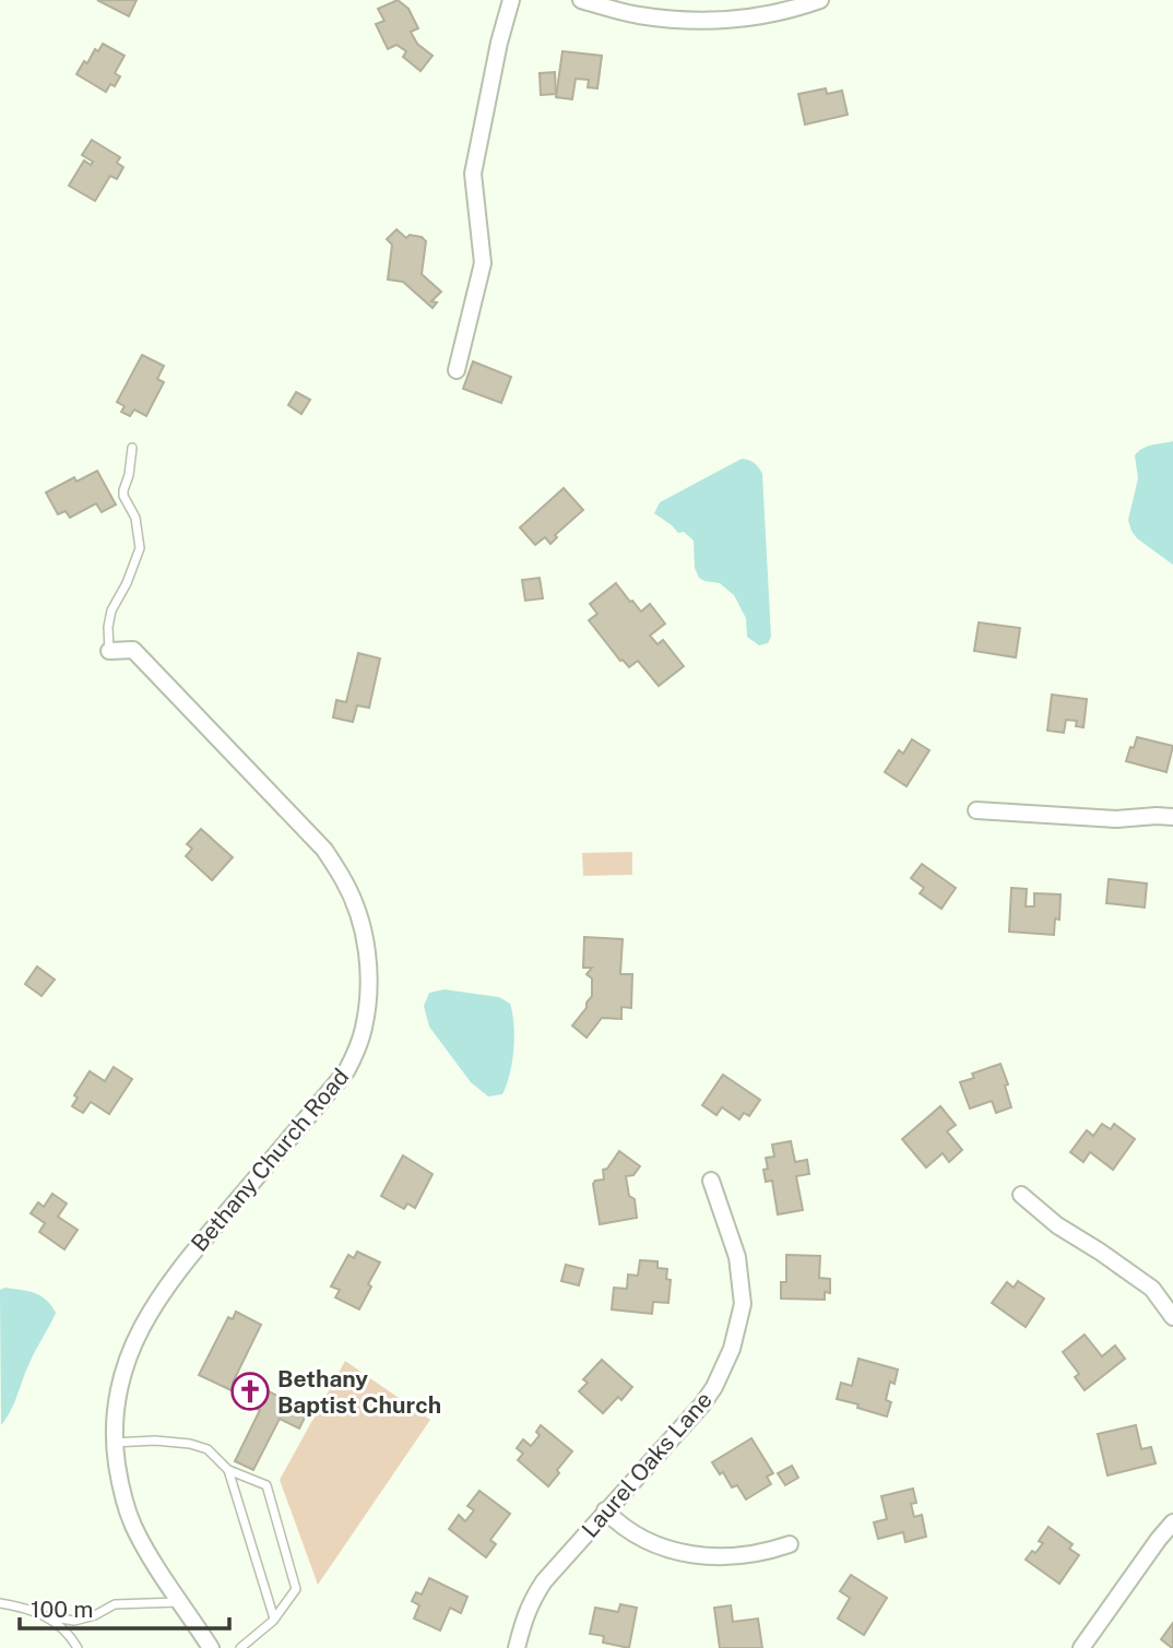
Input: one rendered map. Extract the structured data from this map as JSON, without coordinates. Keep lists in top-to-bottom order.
{
  "streets": {
    "street": ["Bethany Church Road", "Laurel Oaks Lane"]
  },
  "places": {
    "church": ["Bethany Baptist Church"]
  },
  "scale_bar": "100 m"
}
